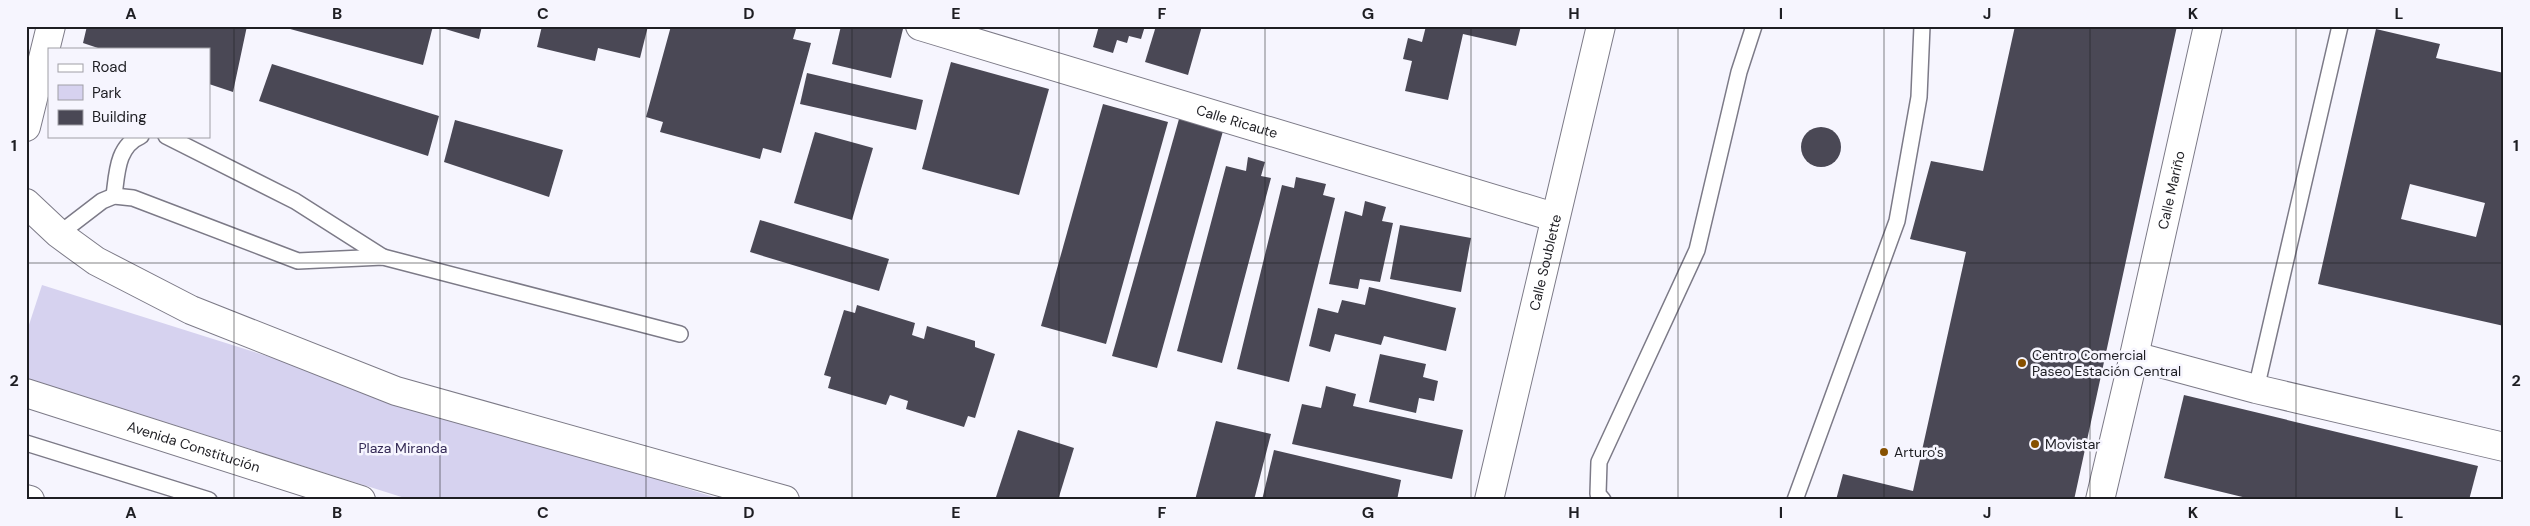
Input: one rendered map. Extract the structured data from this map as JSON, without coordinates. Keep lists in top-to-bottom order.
{
  "streets": {
    "street": [
      "Calle Ricaute",
      "Calle Mariño",
      "Calle Soublette",
      "Avenida Constitución"
    ]
  },
  "crossings": [
    ["Calle Ricaute", "Calle Soublette"]
  ],
  "parks": ["Plaza Miranda"],
  "places": ["Centro Comercial Paseo Estación Central", "Movistar", "Arturo's"],
  "legend": ["Road", "Park", "Building"],
  "grid": {
    "columns": [
      "A",
      "B",
      "C",
      "D",
      "E",
      "F",
      "G",
      "H",
      "I",
      "J",
      "K",
      "L"
    ],
    "rows": ["1", "2"]
  }
}
